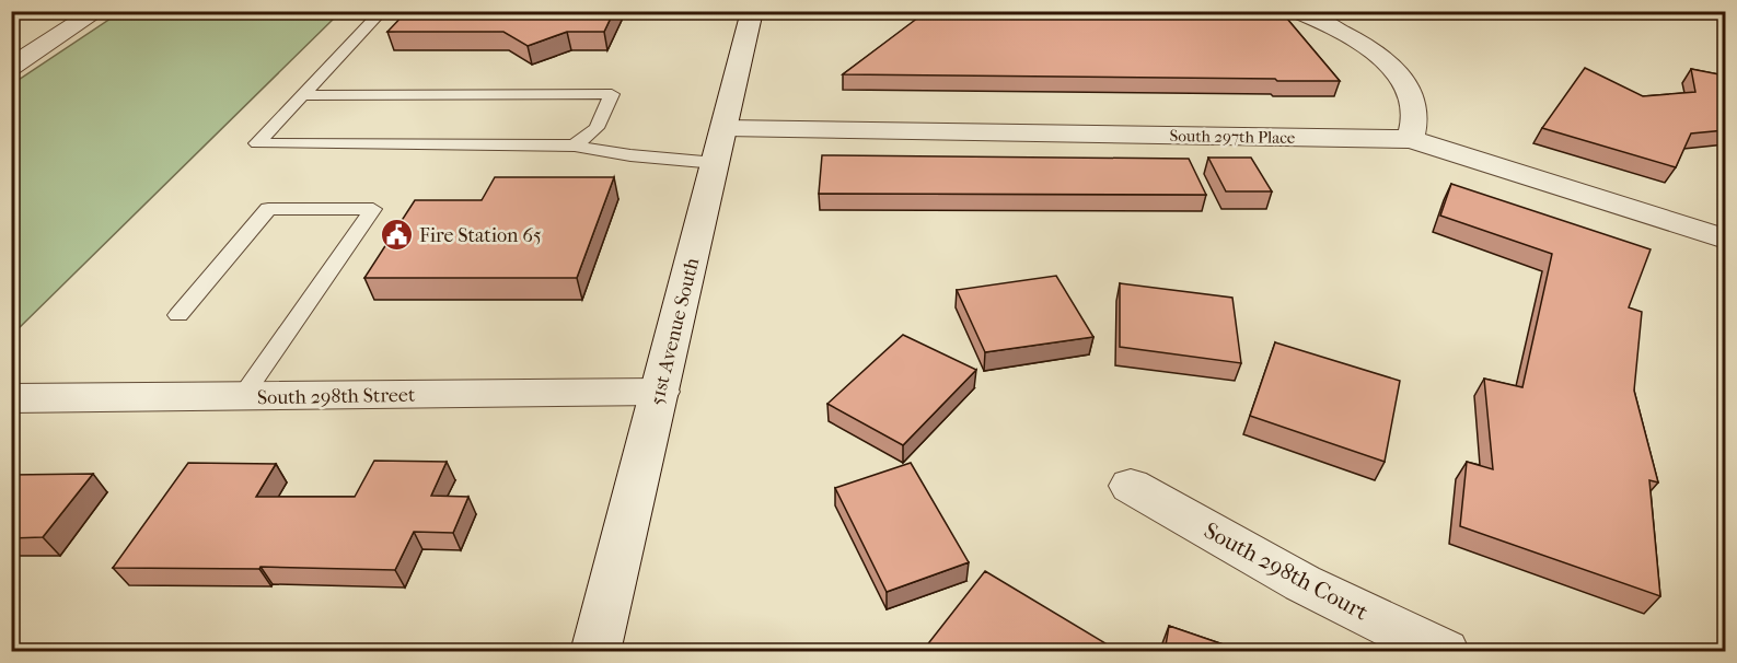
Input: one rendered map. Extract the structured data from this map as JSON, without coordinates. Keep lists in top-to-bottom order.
{
  "streets": {
    "street": [
      "South 297th Place",
      "51st Avenue South",
      "South 298th Street",
      "South 298th Court"
    ]
  },
  "crossings": [
    ["South 297th Place", "51st Avenue South"],
    ["51st Avenue South", "South 298th Street"]
  ],
  "places": {
    "public building": ["Fire Station 65"]
  }
}
